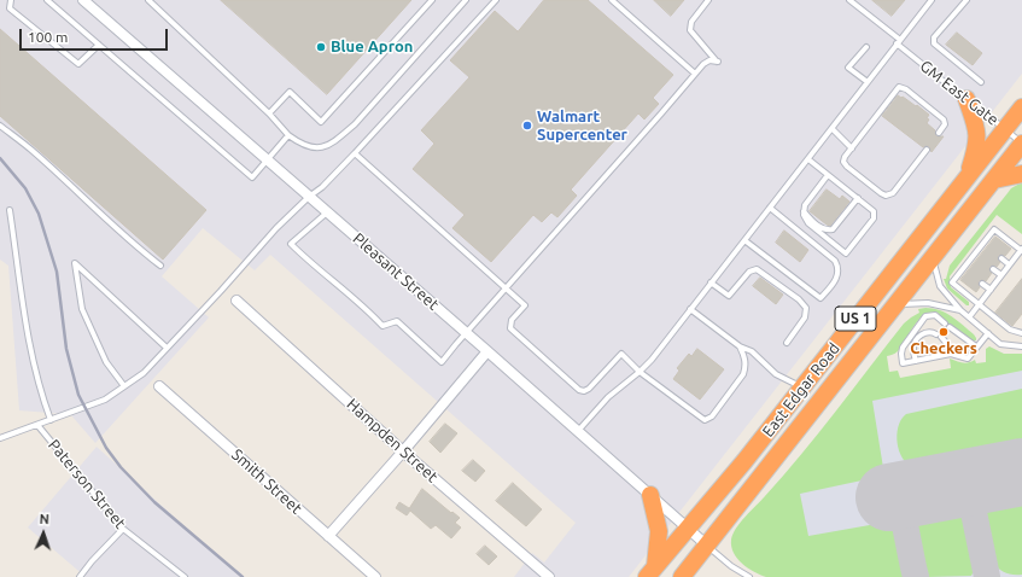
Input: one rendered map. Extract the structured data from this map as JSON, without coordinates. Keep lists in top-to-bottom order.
{
  "streets": {
    "highway": ["US 1", "East Edgar Road"],
    "street": ["Pleasant Street", "Hampden Street", "Smith Street"],
    "lane": ["GM East Gate", "Paterson Street"]
  },
  "crossings": [
    ["GM East Gate", "East Edgar Road"],
    ["Pleasant Street", "East Edgar Road"]
  ],
  "places": ["Blue Apron", "Walmart Supercenter", "Checkers"],
  "scale_bar": "100 m",
  "north": "top"
}
